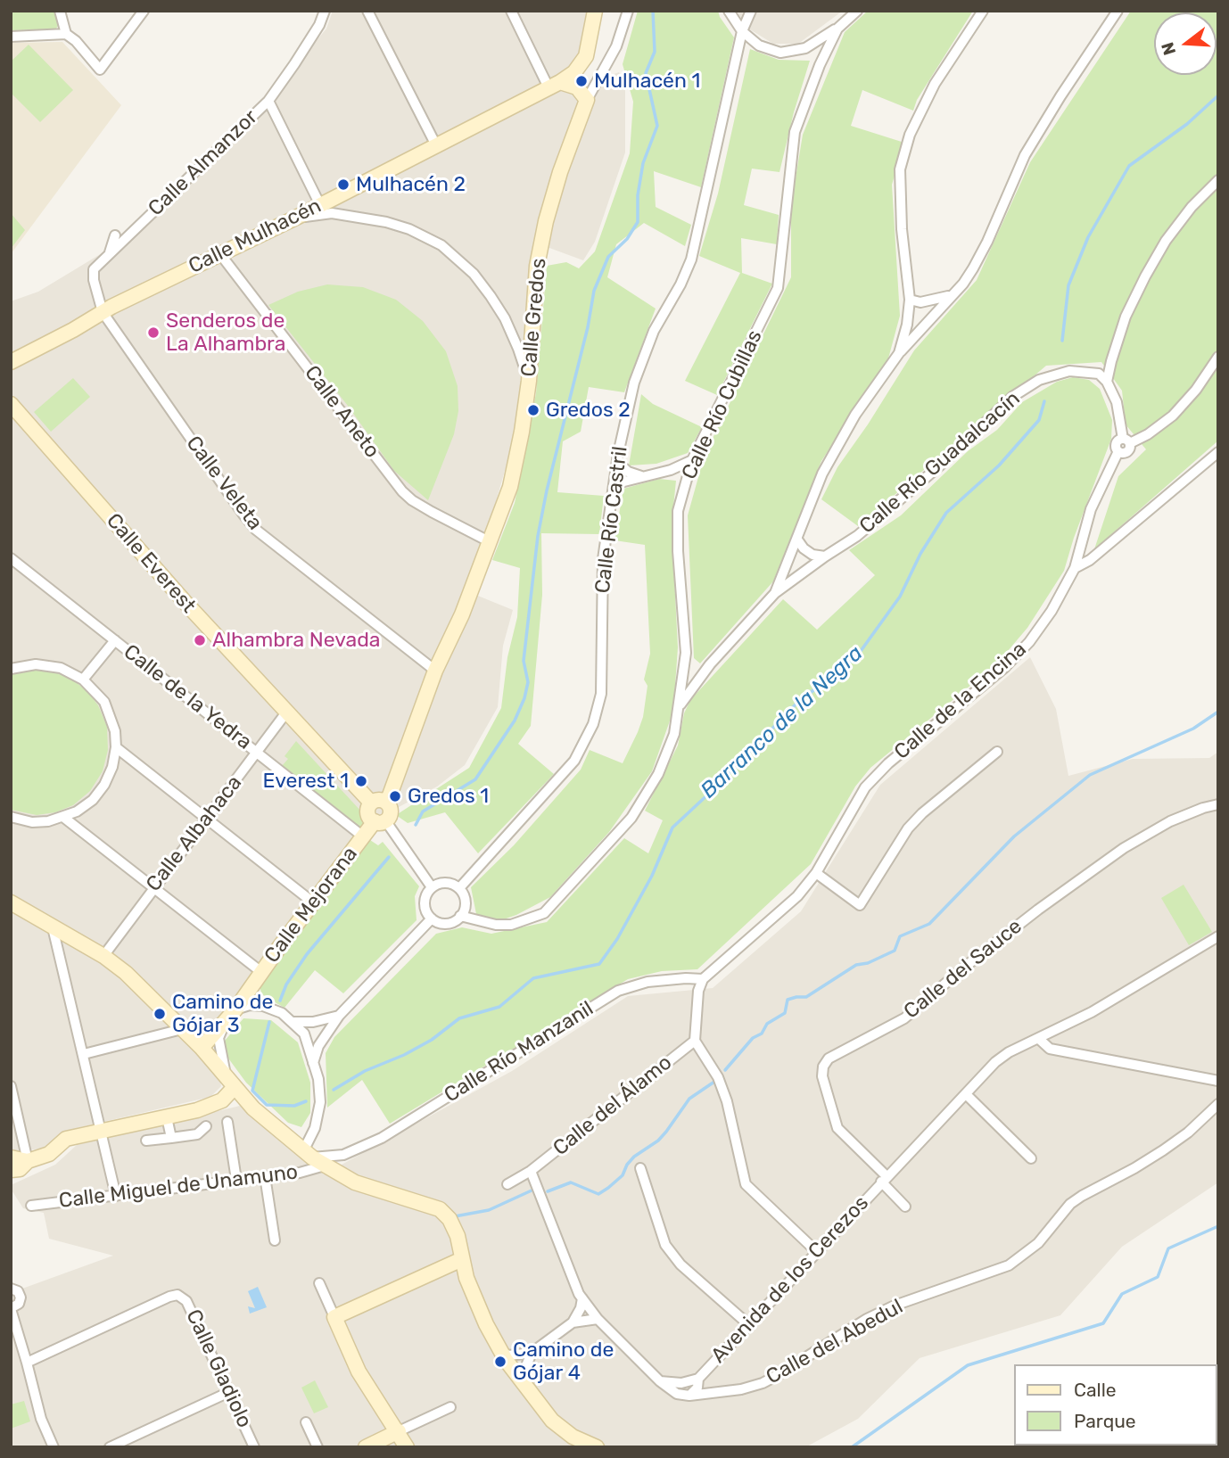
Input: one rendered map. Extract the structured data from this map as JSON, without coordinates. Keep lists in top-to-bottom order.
{
  "streets": {
    "street": [
      "Calle Almanzor",
      "Calle Mulhacén",
      "Calle Gredos",
      "Calle Río Cubillas",
      "Calle Aneto",
      "Calle Río Guadalcacín",
      "Calle Veleta",
      "Calle Río Castril",
      "Calle Everest",
      "Calle de la Yedra",
      "Calle de la Encina",
      "Calle Albahaca",
      "Calle Mejorana",
      "Calle del Sauce",
      "Calle Río Manzanil",
      "Calle del Álamo",
      "Calle Miguel de Unamuno",
      "Avenida de los Cerezos",
      "Calle del Abedul",
      "Calle Gladiolo"
    ]
  },
  "crossings": [
    ["Calle Almanzor", "Calle Mulhacén"],
    ["Calle Almanzor", "Calle Veleta"],
    ["Calle Mulhacén", "Calle Aneto"],
    ["Calle Mulhacén", "Calle Veleta"],
    ["Calle Gredos", "Calle Aneto"],
    ["Calle Gredos", "Calle Veleta"],
    ["Calle Gredos", "Calle Everest"],
    ["Calle Gredos", "Calle Mejorana"],
    ["Calle Río Cubillas", "Calle Río Guadalcacín"],
    ["Calle Río Cubillas", "Calle Río Castril"],
    ["Calle Everest", "Calle Albahaca"],
    ["Calle Everest", "Calle Mejorana"],
    ["Calle de la Yedra", "Calle Albahaca"],
    ["Calle de la Yedra", "Calle Mejorana"],
    ["Calle de la Encina", "Calle Río Manzanil"],
    ["Calle del Sauce", "Avenida de los Cerezos"],
    ["Calle Río Manzanil", "Calle Miguel de Unamuno"],
    ["Avenida de los Cerezos", "Calle del Abedul"]
  ],
  "water": ["Barranco de la Negra"],
  "places": [
    "Mulhacén 1",
    "Mulhacén 2",
    "Senderos de La Alhambra",
    "Gredos 2",
    "Alhambra Nevada",
    "Everest 1",
    "Gredos 1",
    "Camino de Gójar 3",
    "Camino de Gójar 4"
  ],
  "legend": ["Calle", "Parque"],
  "north": "left"
}
